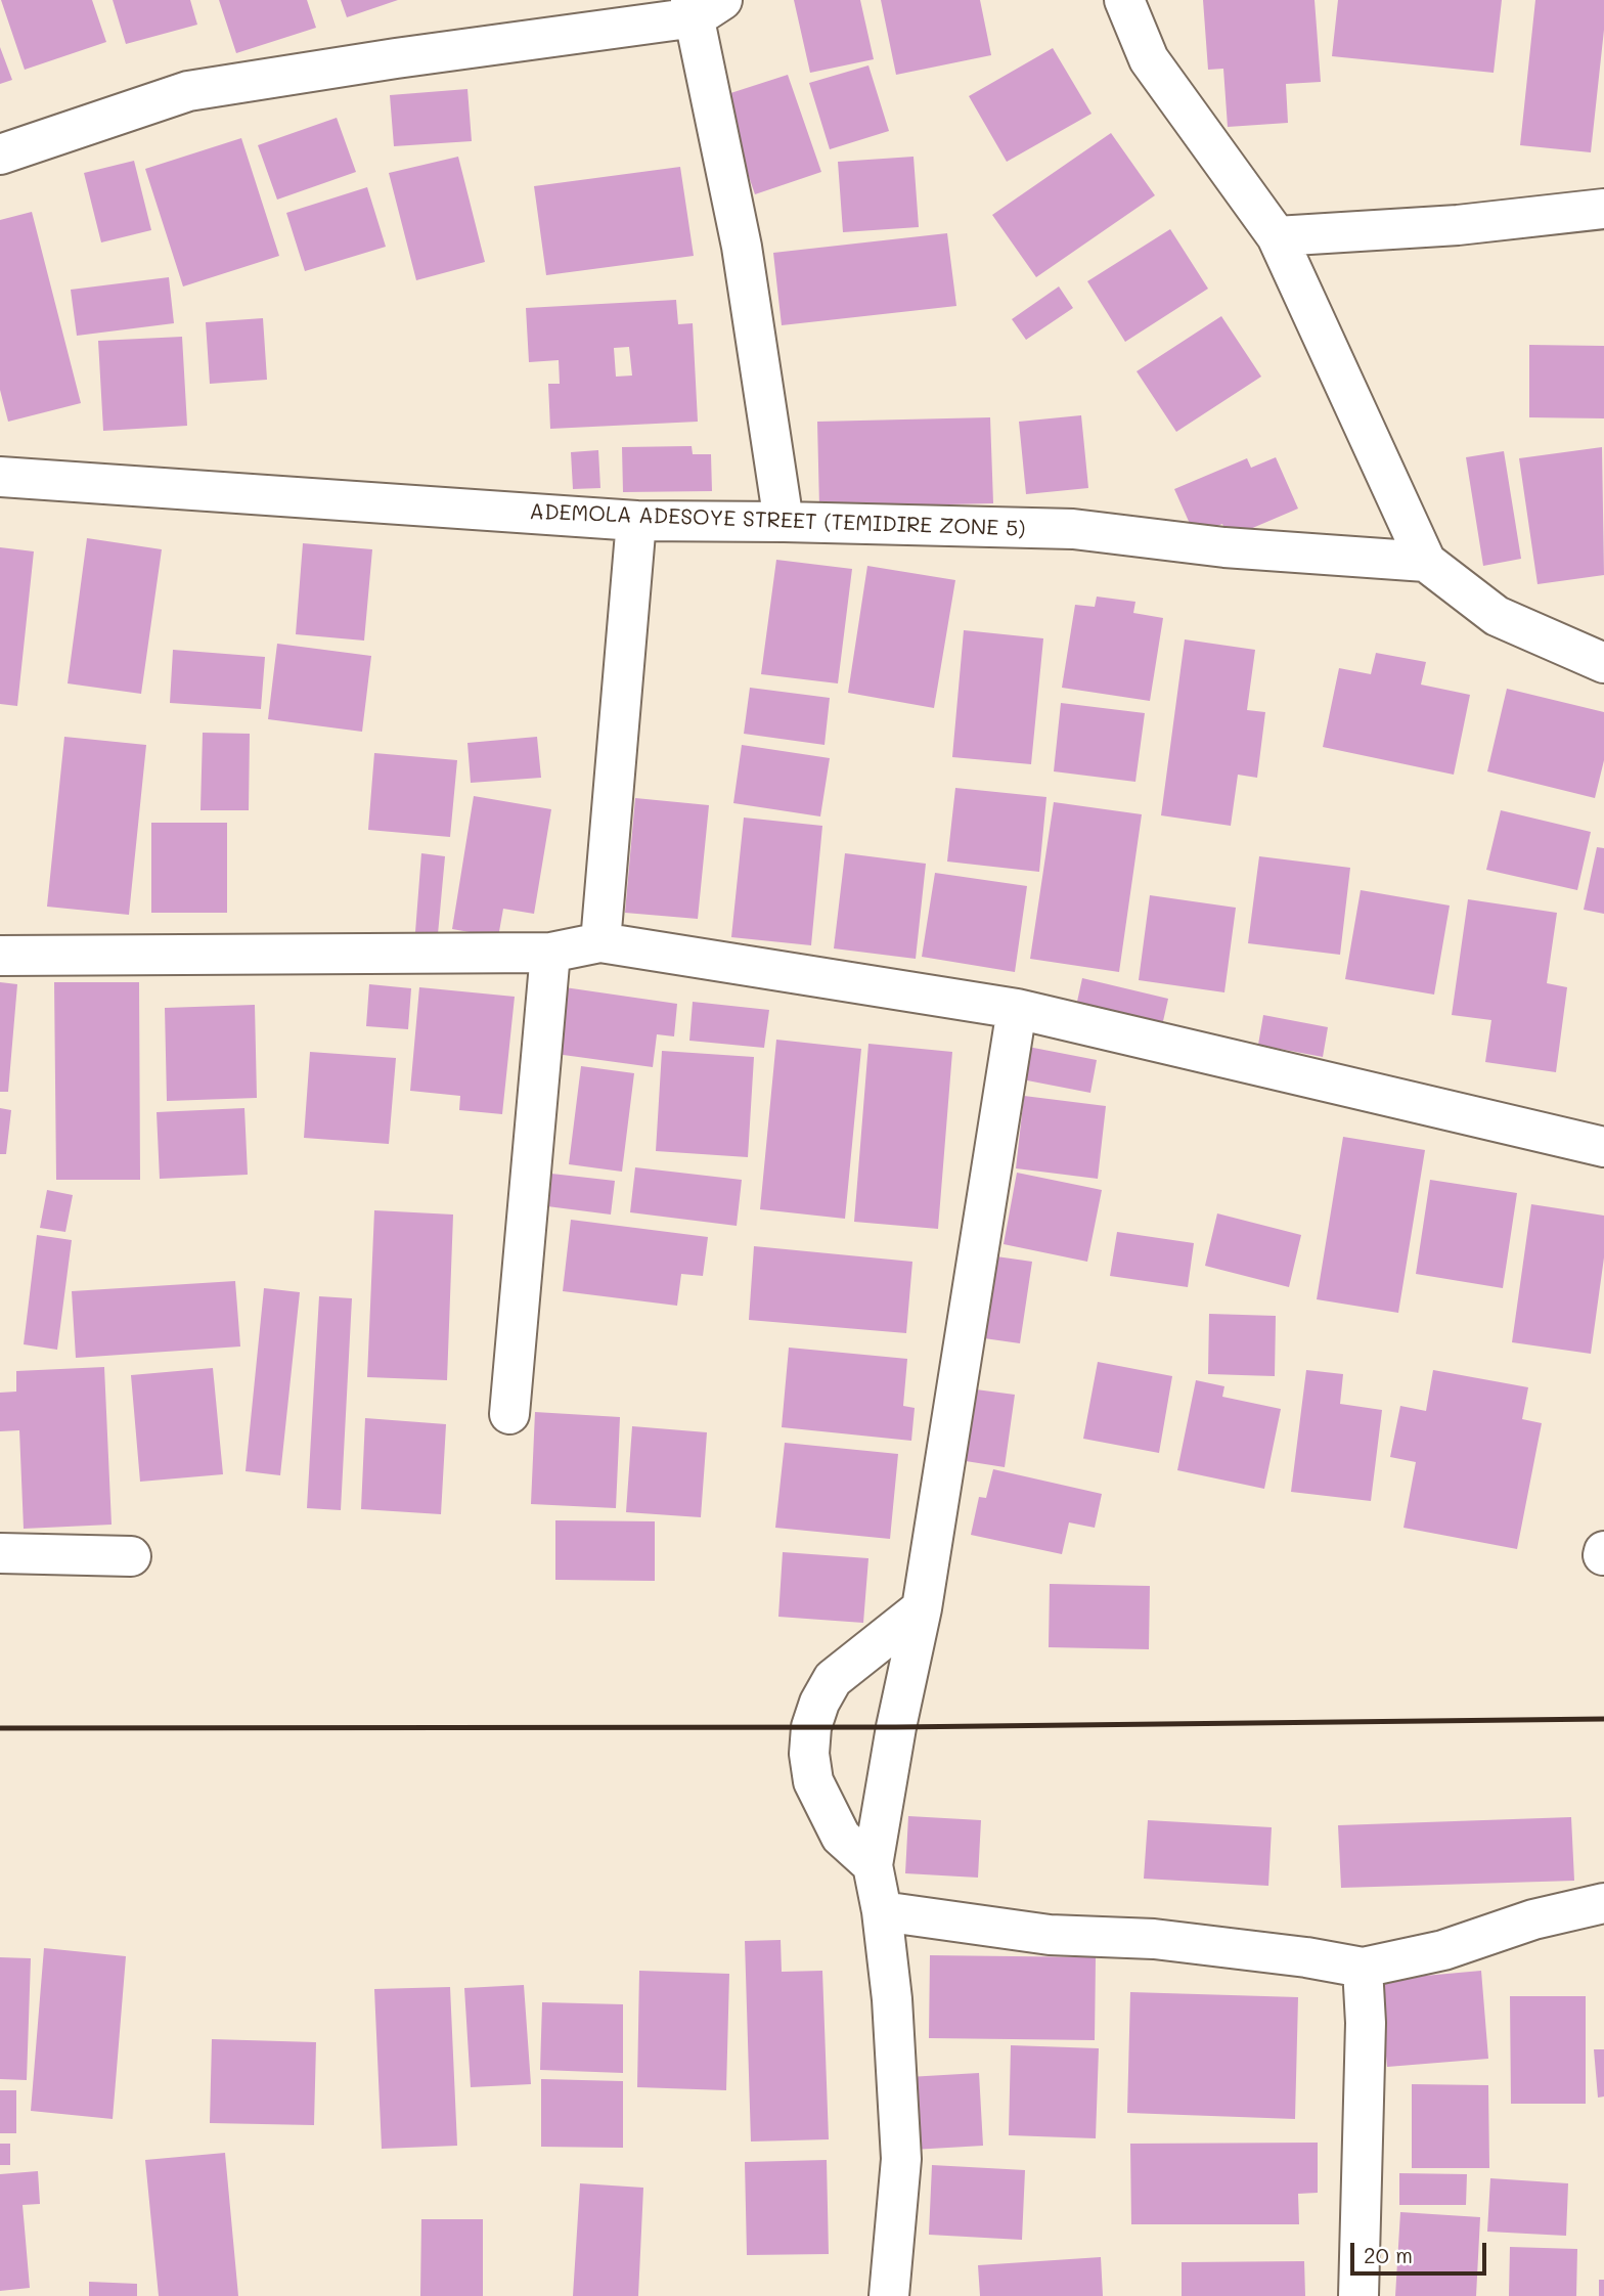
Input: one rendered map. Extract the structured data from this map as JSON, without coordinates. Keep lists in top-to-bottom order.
{
  "streets": {
    "street": ["ADEMOLA ADESOYE STREET (TEMIDIRE ZONE 5)"]
  },
  "scale_bar": "20 m"
}
